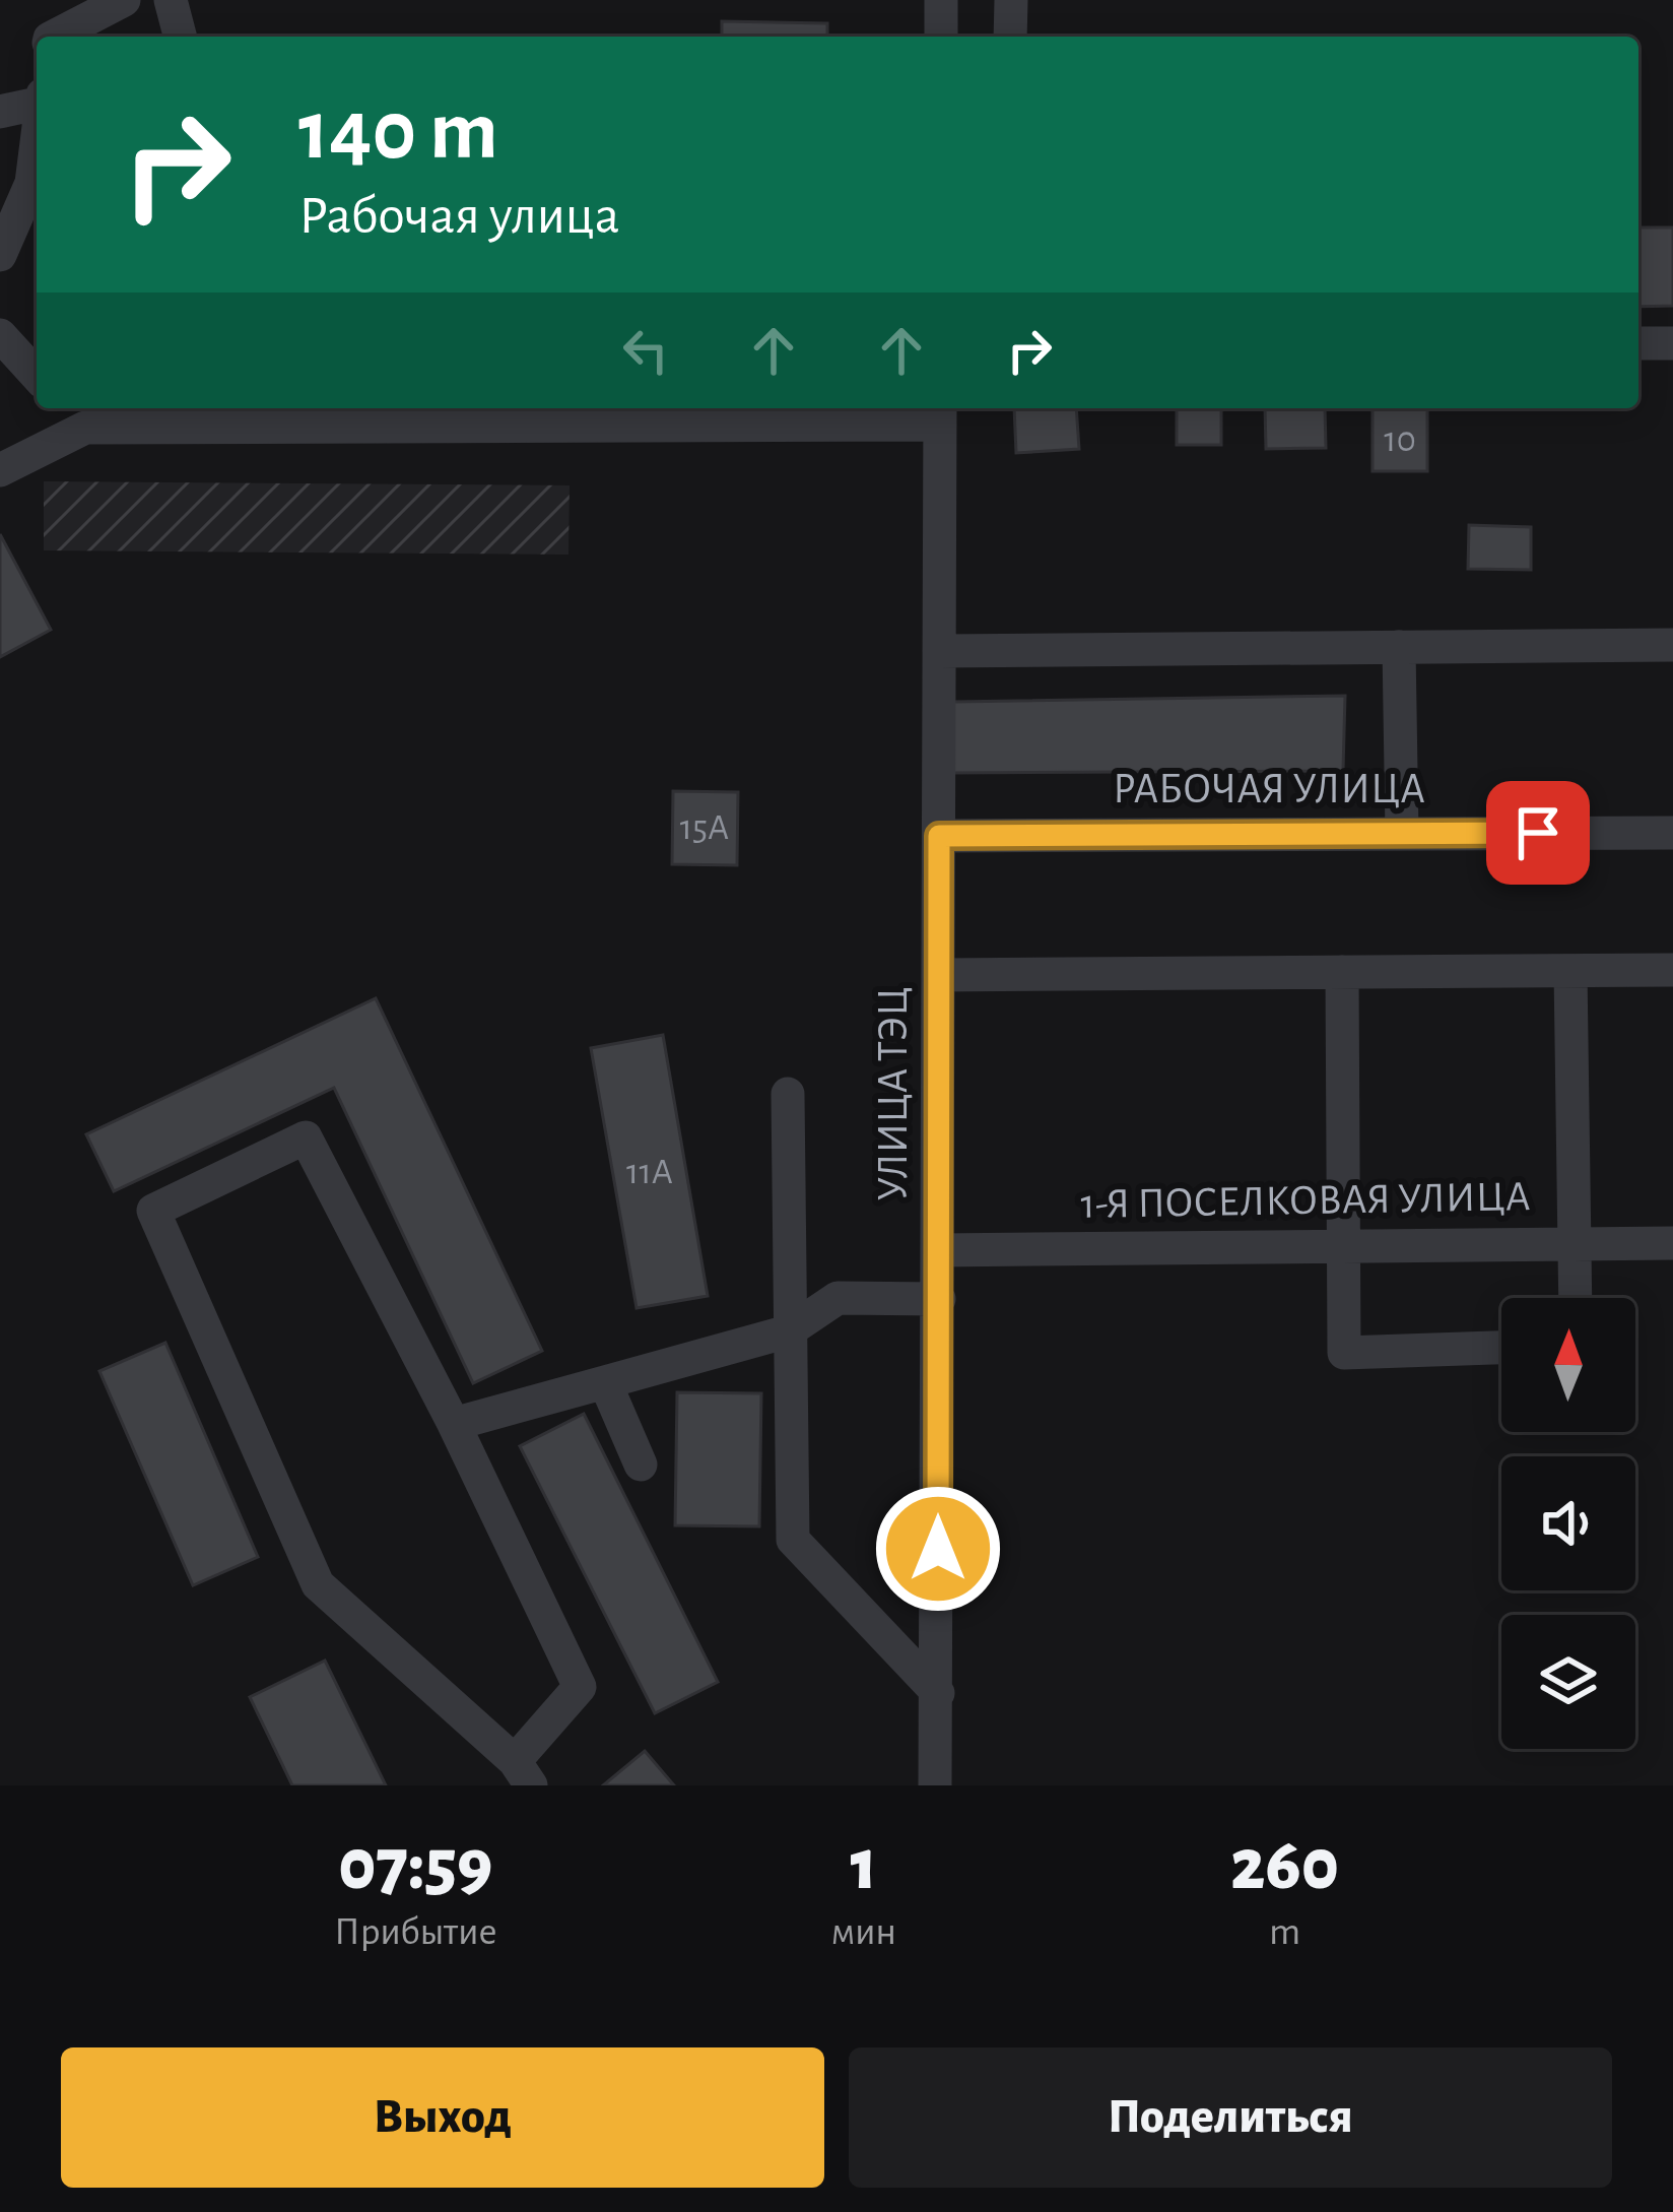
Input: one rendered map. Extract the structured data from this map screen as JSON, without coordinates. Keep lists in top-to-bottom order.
{
  "streets": {
    "street": ["РАБОЧАЯ УЛИЦА", "УЛИЦА ТЭЦ", "1-Я ПОСЕЛКОВАЯ УЛИЦА"]
  },
  "crossings": [
    ["РАБОЧАЯ УЛИЦА", "УЛИЦА ТЭЦ"],
    ["УЛИЦА ТЭЦ", "1-Я ПОСЕЛКОВАЯ УЛИЦА"]
  ],
  "house_numbers": ["10", "15А", "11А"],
  "north": "top",
  "page": {
    "turn": ["140 m", "Рабочая улица"],
    "eta": [
      "07:59",
      "Прибытие",
      "1",
      "мин",
      "260",
      "m"
    ],
    "buttons": ["Выход", "Поделиться"]
  }
}
